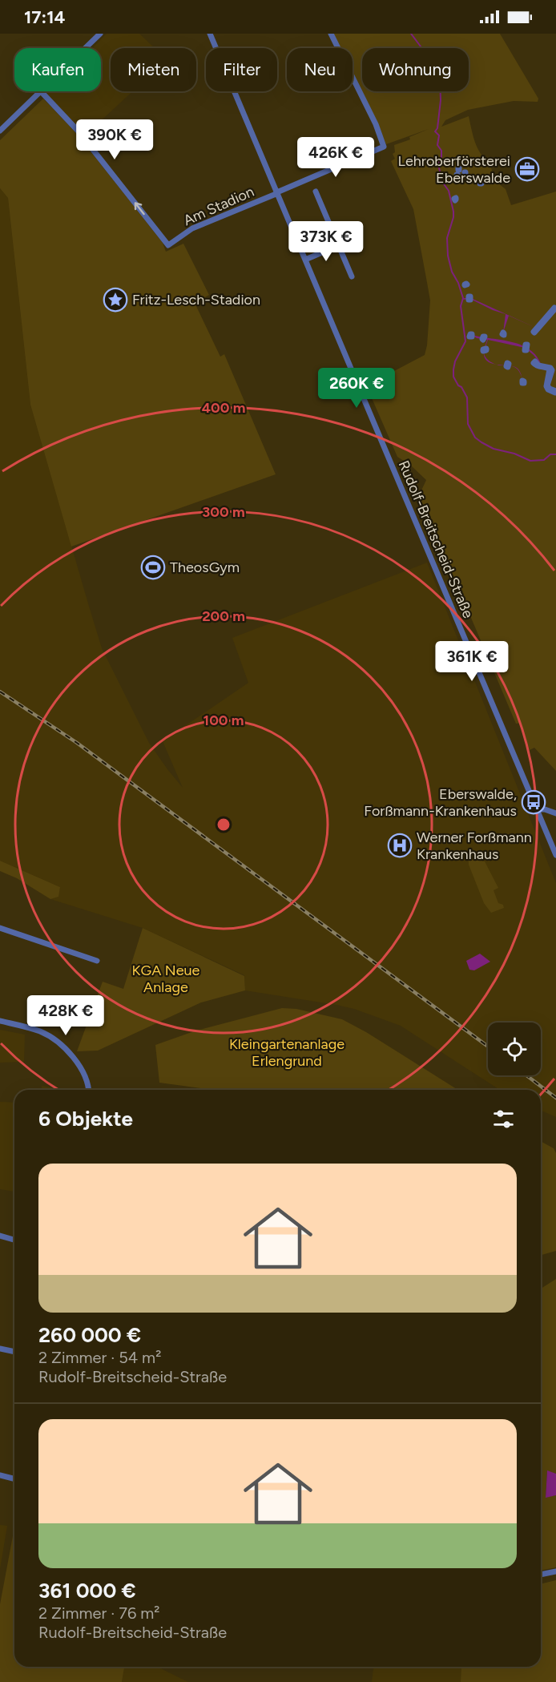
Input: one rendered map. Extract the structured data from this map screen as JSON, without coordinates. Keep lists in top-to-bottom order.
{
  "streets": {
    "street": ["Am Stadion", "Rudolf-Breitscheid-Straße"]
  },
  "crossings": [
    ["Am Stadion", "Rudolf-Breitscheid-Straße"]
  ],
  "one_way": ["Am Stadion"],
  "parks": ["KGA Neue Anlage", "Kleingartenanlage Erlengrund"],
  "places": {
    "office": ["Lehroberförsterei Eberswalde"],
    "place": ["Fritz-Lesch-Stadion"],
    "sports": ["TheosGym"],
    "bus stop": ["Eberswalde, Forßmann-Krankenhaus"],
    "hospital": ["Werner Forßmann Krankenhaus"]
  },
  "page": {
    "status": "17:14",
    "chip": [
      "Kaufen",
      "Mieten",
      "Filter",
      "Neu",
      "Wohnung"
    ],
    "price": [
      "390K €",
      "426K €",
      "373K €",
      "260K €",
      "361K €",
      "428K €"
    ],
    "heading": "6 Objekte",
    "list": [
      {
        "name": "260 000 €",
        "note": "2 Zimmer · 54 m² · Rudolf-Breitscheid-Straße"
      },
      {
        "name": "361 000 €",
        "note": "2 Zimmer · 76 m² · Rudolf-Breitscheid-Straße"
      }
    ]
  },
  "rings": [
    "400 m",
    "300 m",
    "200 m",
    "100 m"
  ]
}
